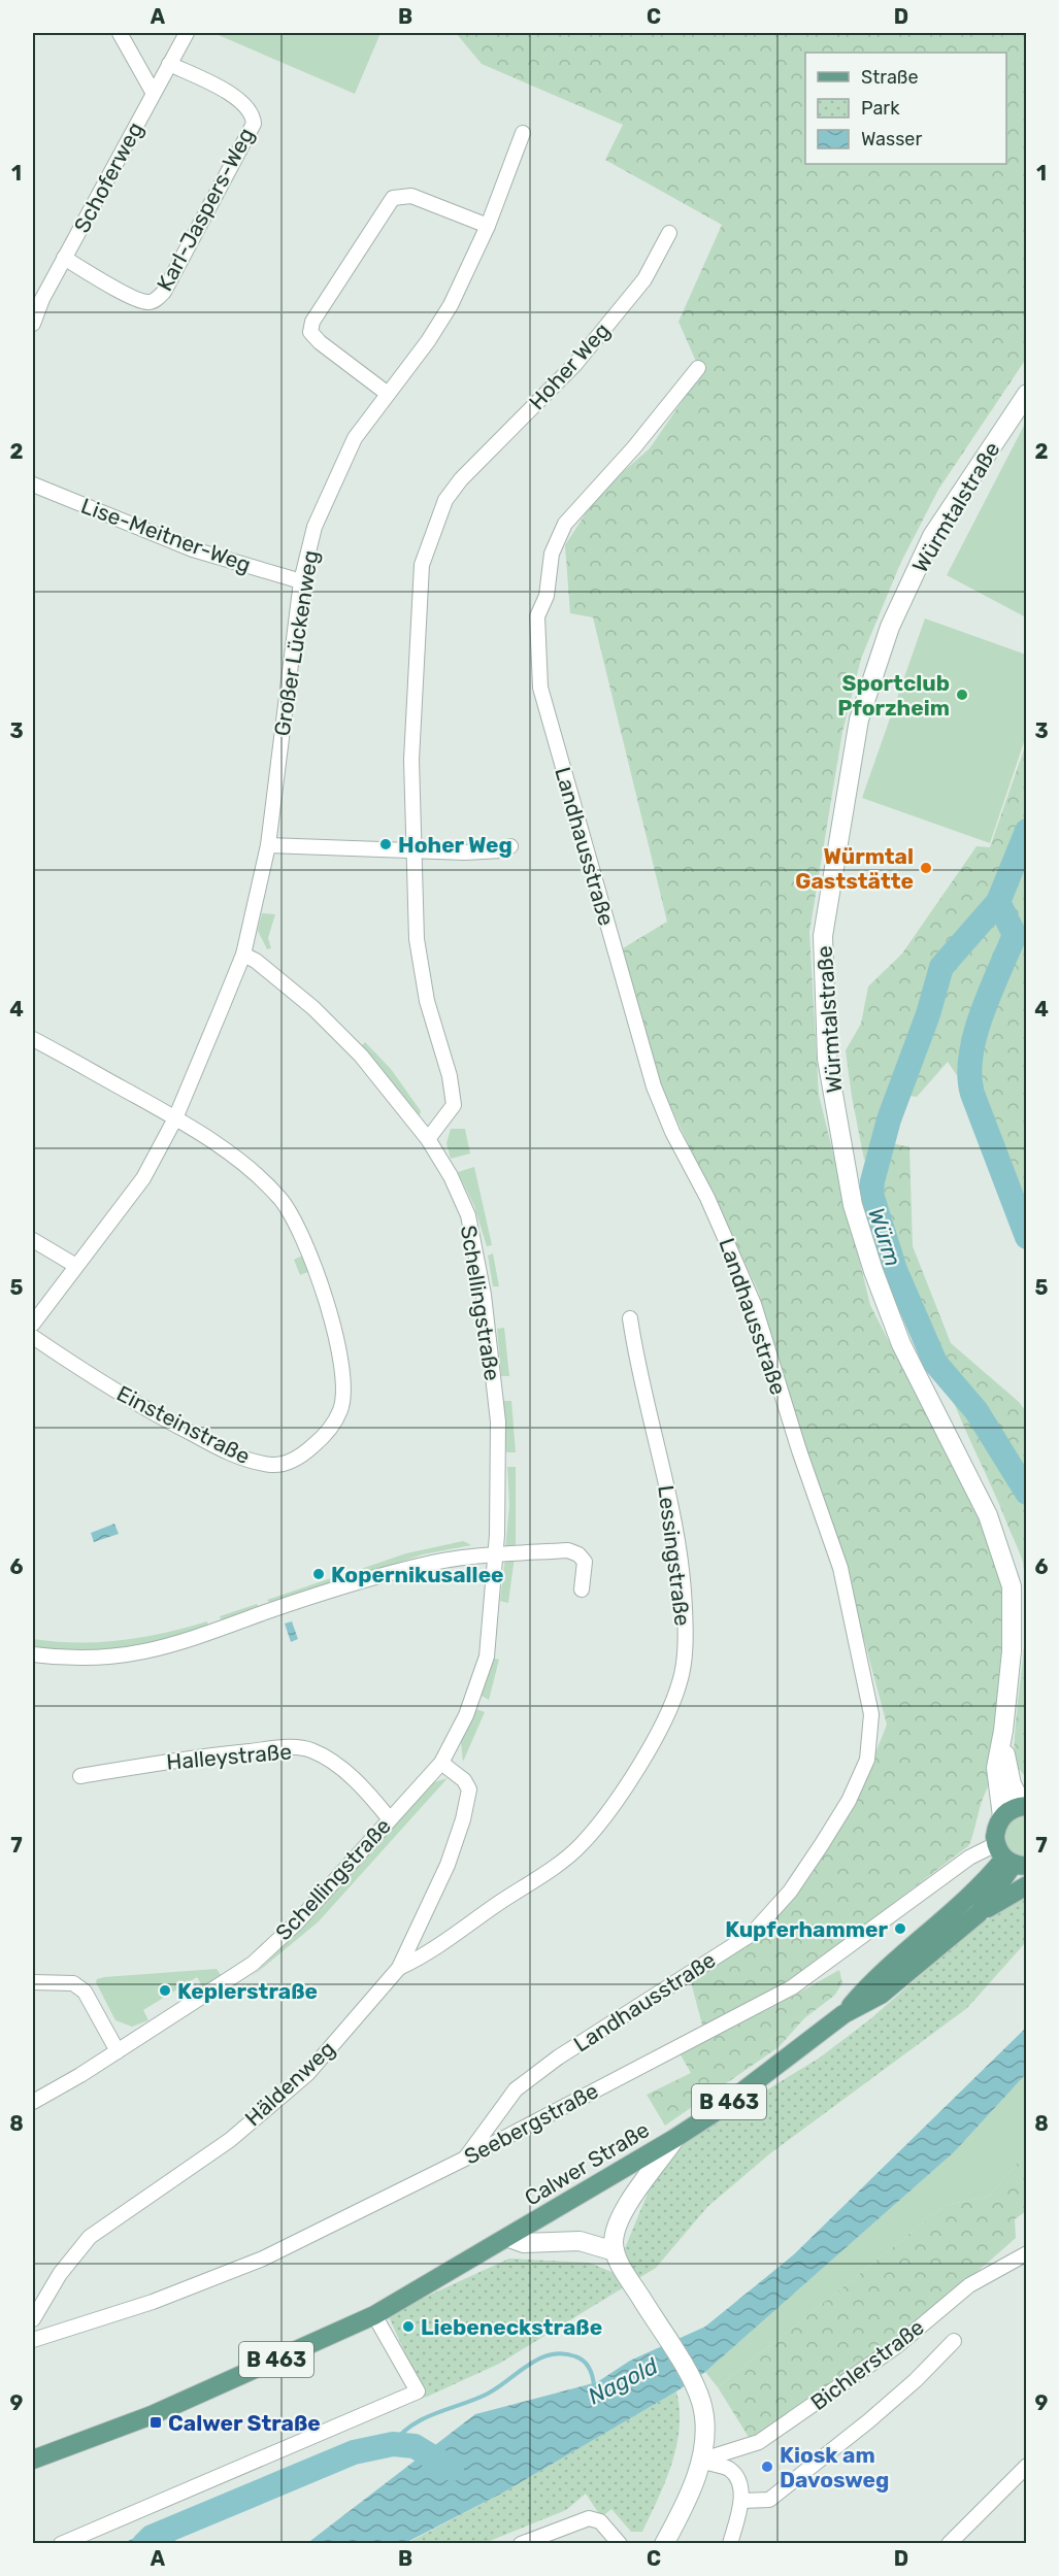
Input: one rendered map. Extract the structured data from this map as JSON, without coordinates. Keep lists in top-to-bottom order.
{
  "streets": {
    "main road": ["Würmtalstraße", "B 463", "Calwer Straße"],
    "street": [
      "Schoferweg",
      "Karl-Jaspers-Weg",
      "Hoher Weg",
      "Lise-Meitner-Weg",
      "Großer Lückenweg",
      "Landhausstraße",
      "Schellingstraße",
      "Einsteinstraße",
      "Lessingstraße",
      "Halleystraße",
      "Häldenweg",
      "Seebergstraße",
      "Bichlerstraße"
    ]
  },
  "crossings": [
    ["Schoferweg", "Karl-Jaspers-Weg"],
    ["Hoher Weg", "Schellingstraße"],
    ["Lise-Meitner-Weg", "Großer Lückenweg"],
    ["Großer Lückenweg", "Schellingstraße"],
    ["Großer Lückenweg", "Einsteinstraße"],
    ["Landhausstraße", "Seebergstraße"],
    ["Schellingstraße", "Halleystraße"],
    ["Schellingstraße", "Häldenweg"],
    ["Lessingstraße", "Häldenweg"],
    ["B 463", "Calwer Straße"],
    ["Seebergstraße", "Calwer Straße"]
  ],
  "water": ["Würm", "Nagold"],
  "places": {
    "other": [
      "Sportclub Pforzheim",
      "Hoher Weg",
      "Würmtal Gaststätte",
      "Kopernikusallee",
      "Kupferhammer",
      "Keplerstraße",
      "Liebeneckstraße",
      "Kiosk am Davosweg"
    ],
    "transit": ["Calwer Straße"]
  },
  "legend": ["Straße", "Park", "Wasser"],
  "grid": {
    "columns": [
      "A",
      "B",
      "C",
      "D"
    ],
    "rows": [
      "1",
      "2",
      "3",
      "4",
      "5",
      "6",
      "7",
      "8",
      "9"
    ]
  }
}
